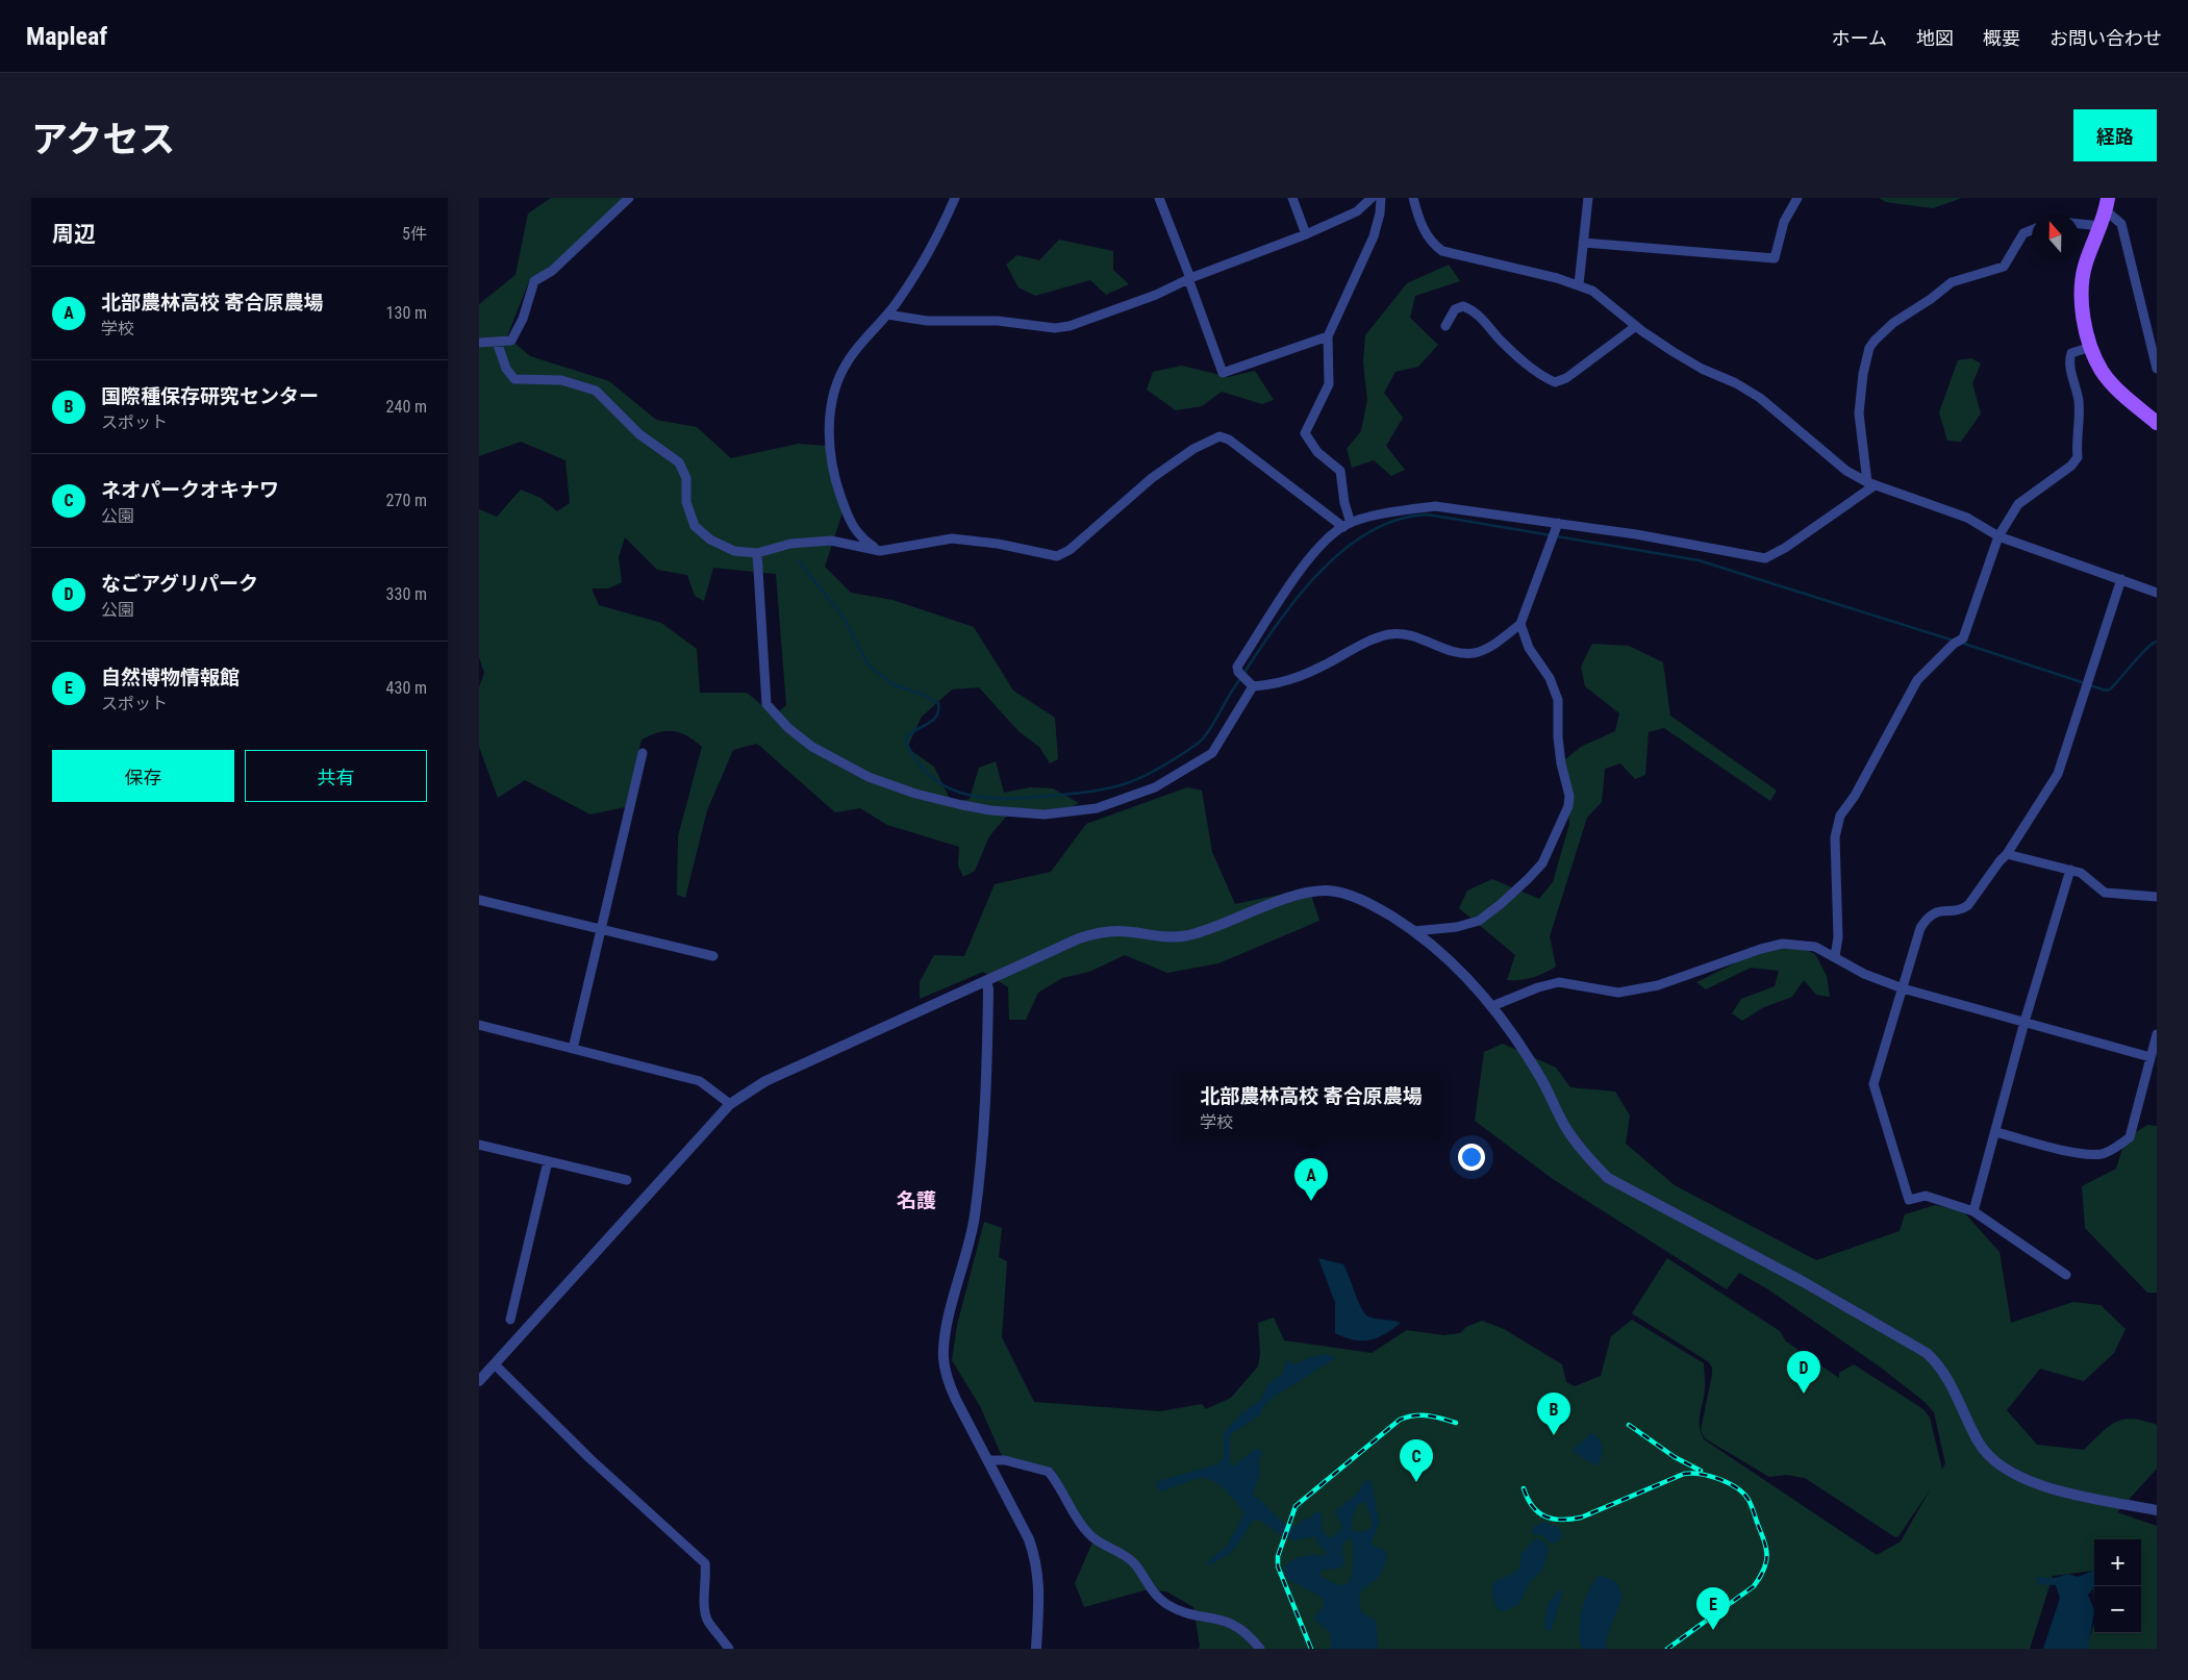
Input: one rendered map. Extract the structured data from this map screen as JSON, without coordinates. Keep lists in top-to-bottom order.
{
  "districts": ["名護"],
  "north": "top",
  "page": {
    "header": "Mapleaf",
    "nav": [
      "ホーム",
      "地図",
      "概要",
      "お問い合わせ"
    ],
    "title": "アクセス",
    "buttons": [
      "経路",
      ["保存", "共有"]
    ],
    "heading": ["周辺", "5件"],
    "list": [
      {
        "mark": "A",
        "name": "北部農林高校 寄合原農場",
        "note": "学校",
        "value": "130 m"
      },
      {
        "mark": "B",
        "name": "国際種保存研究センター",
        "note": "スポット",
        "value": "240 m"
      },
      {
        "mark": "C",
        "name": "ネオパークオキナワ",
        "note": "公園",
        "value": "270 m"
      },
      {
        "mark": "D",
        "name": "なごアグリパーク",
        "note": "公園",
        "value": "330 m"
      },
      {
        "mark": "E",
        "name": "自然博物情報館",
        "note": "スポット",
        "value": "430 m"
      }
    ],
    "popup": ["北部農林高校 寄合原農場", "学校"],
    "pins": [
      "A",
      "D",
      "B",
      "C",
      "E"
    ],
    "map_buttons": ["+", "−"]
  }
}
